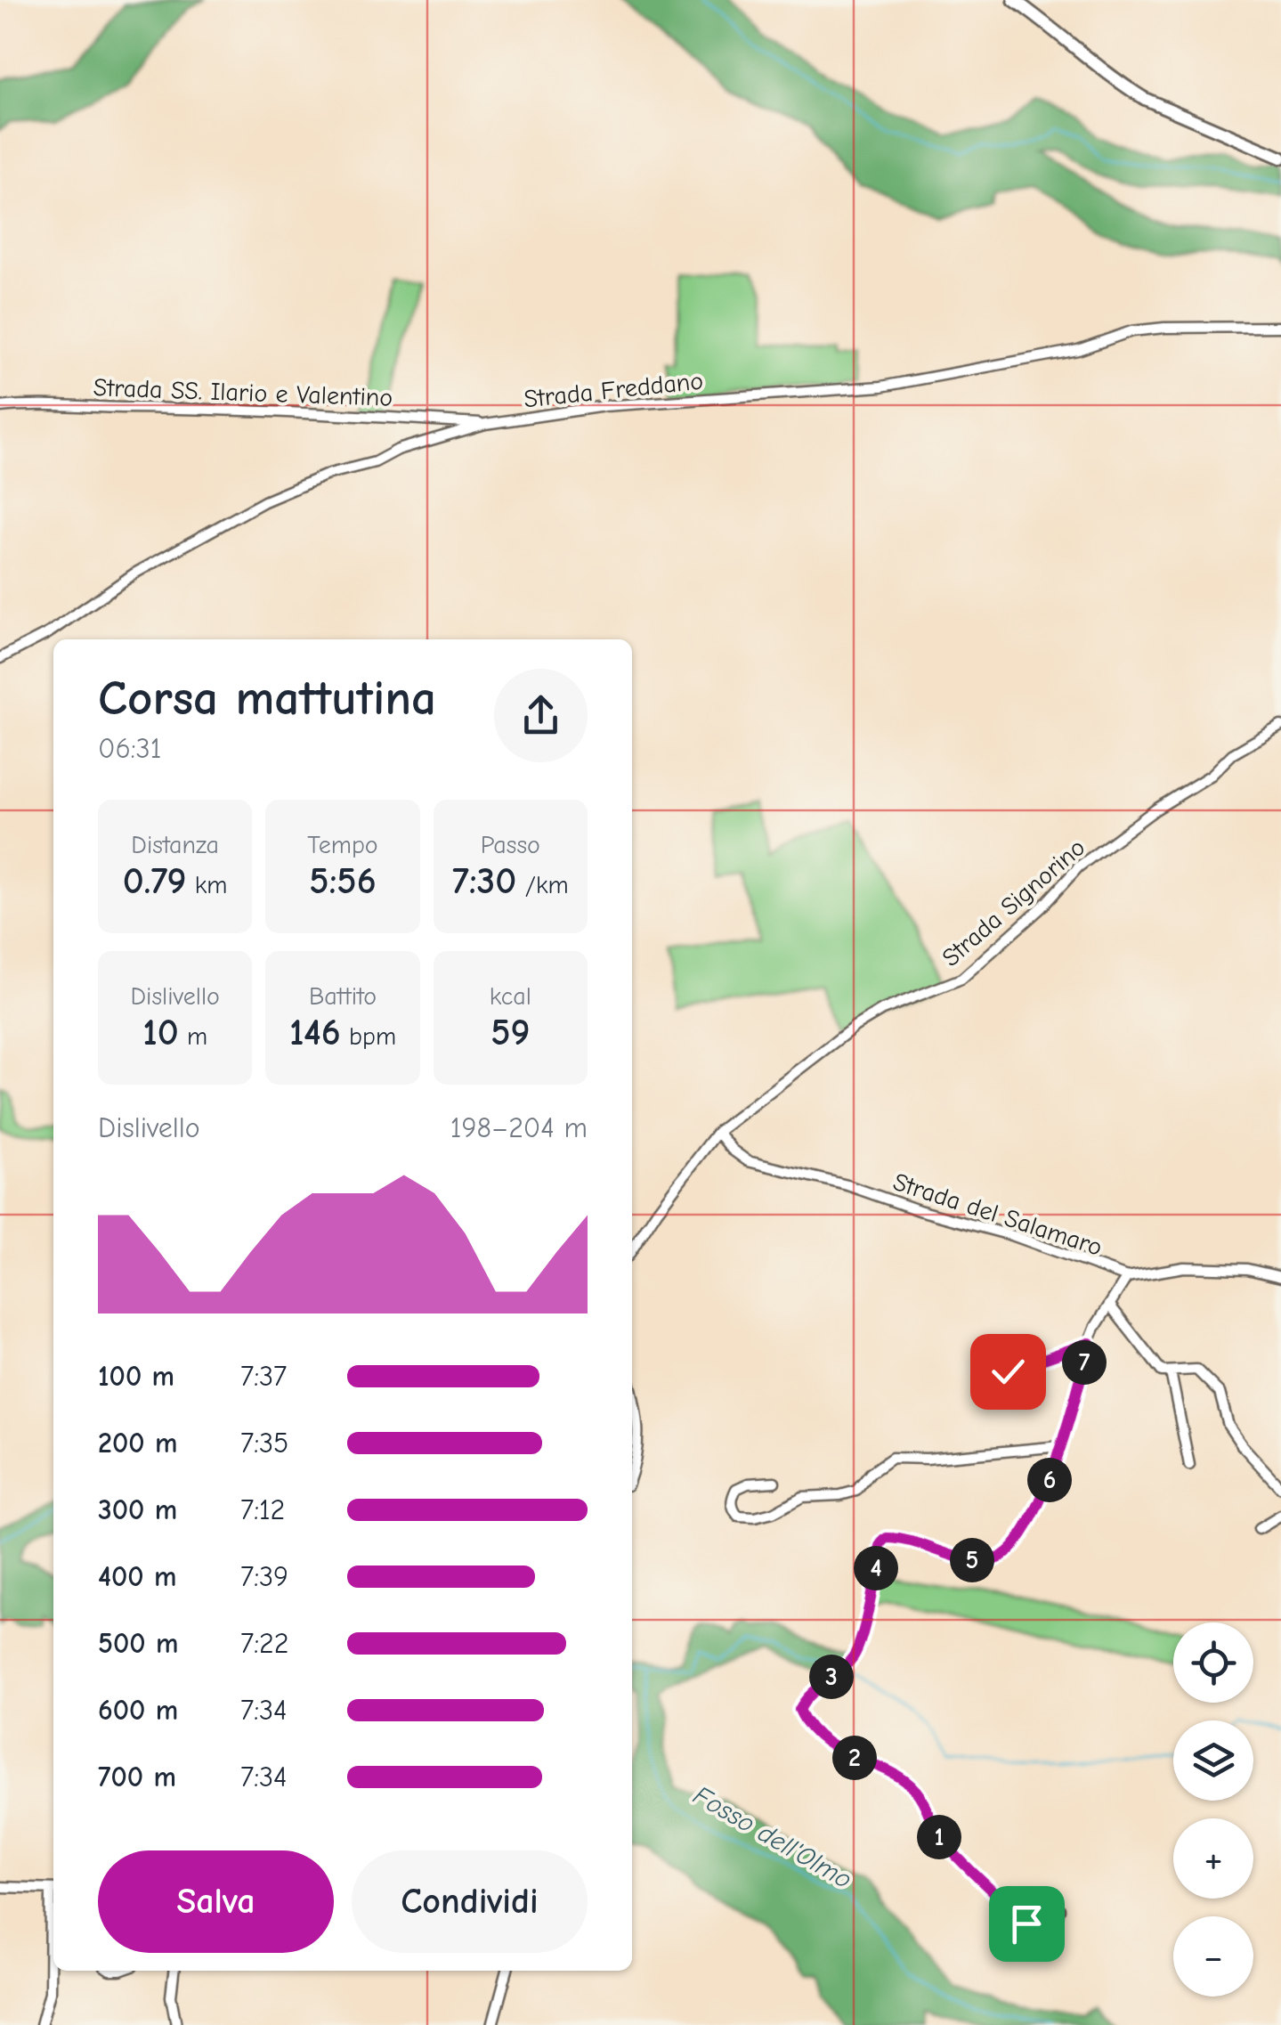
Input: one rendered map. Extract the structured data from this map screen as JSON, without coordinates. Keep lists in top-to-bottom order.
{
  "streets": {
    "street": [
      "Strada Freddano",
      "Strada SS. Ilario e Valentino",
      "Strada Signorino",
      "Strada del Salamaro"
    ]
  },
  "crossings": [
    ["Strada Freddano", "Strada SS. Ilario e Valentino"],
    ["Strada Signorino", "Strada del Salamaro"]
  ],
  "water": ["Fosso dell'Olmo"],
  "page": {
    "heading": ["Corsa mattutina", "06:31"],
    "stats": [
      ["Distanza", "0.79 km"],
      ["Tempo", "5:56"],
      ["Passo", "7:30 /km"],
      ["Dislivello", "10 m"],
      ["Battito", "146 bpm"],
      ["kcal", "59"]
    ],
    "chart": ["Dislivello", "198–204 m"],
    "pins": [
      "7",
      "6",
      "5",
      "4",
      "3",
      "2",
      "1"
    ],
    "list": [
      {
        "name": "100 m",
        "note": "7:37"
      },
      {
        "name": "200 m",
        "note": "7:35"
      },
      {
        "name": "300 m",
        "note": "7:12"
      },
      {
        "name": "400 m",
        "note": "7:39"
      },
      {
        "name": "500 m",
        "note": "7:22"
      },
      {
        "name": "600 m",
        "note": "7:34"
      },
      {
        "name": "700 m",
        "note": "7:34"
      }
    ],
    "map_buttons": ["+", "−"],
    "buttons": ["Salva", "Condividi"]
  }
}
